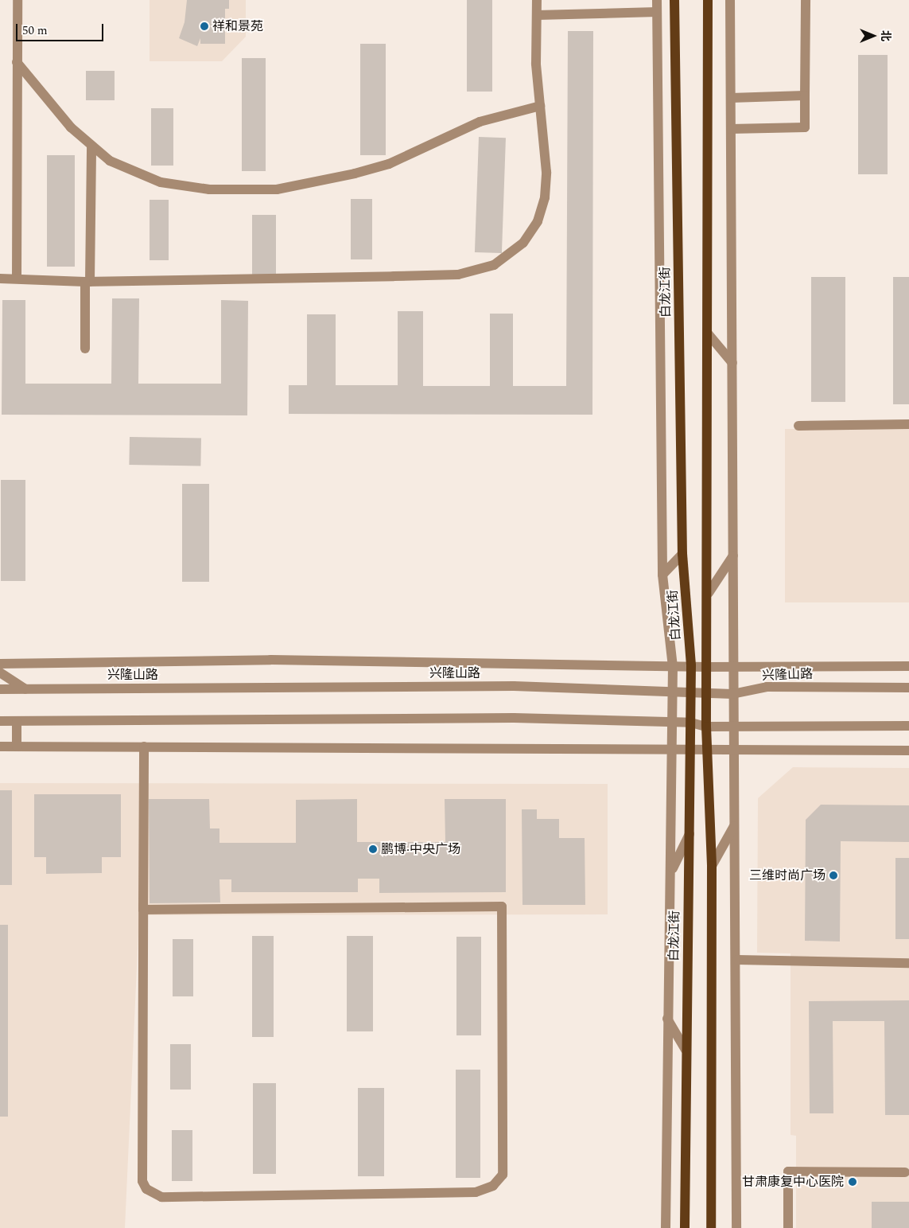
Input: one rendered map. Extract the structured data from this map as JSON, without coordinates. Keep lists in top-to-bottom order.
{
  "streets": {
    "main road": ["白龙江街"],
    "street": ["兴隆山路"]
  },
  "crossings": [
    ["白龙江街", "兴隆山路"]
  ],
  "places": [
    "祥和景苑",
    "鹏博·中央广场",
    "三维时尚广场",
    "甘肃康复中心医院"
  ],
  "scale_bar": "50 m",
  "north": "right"
}
